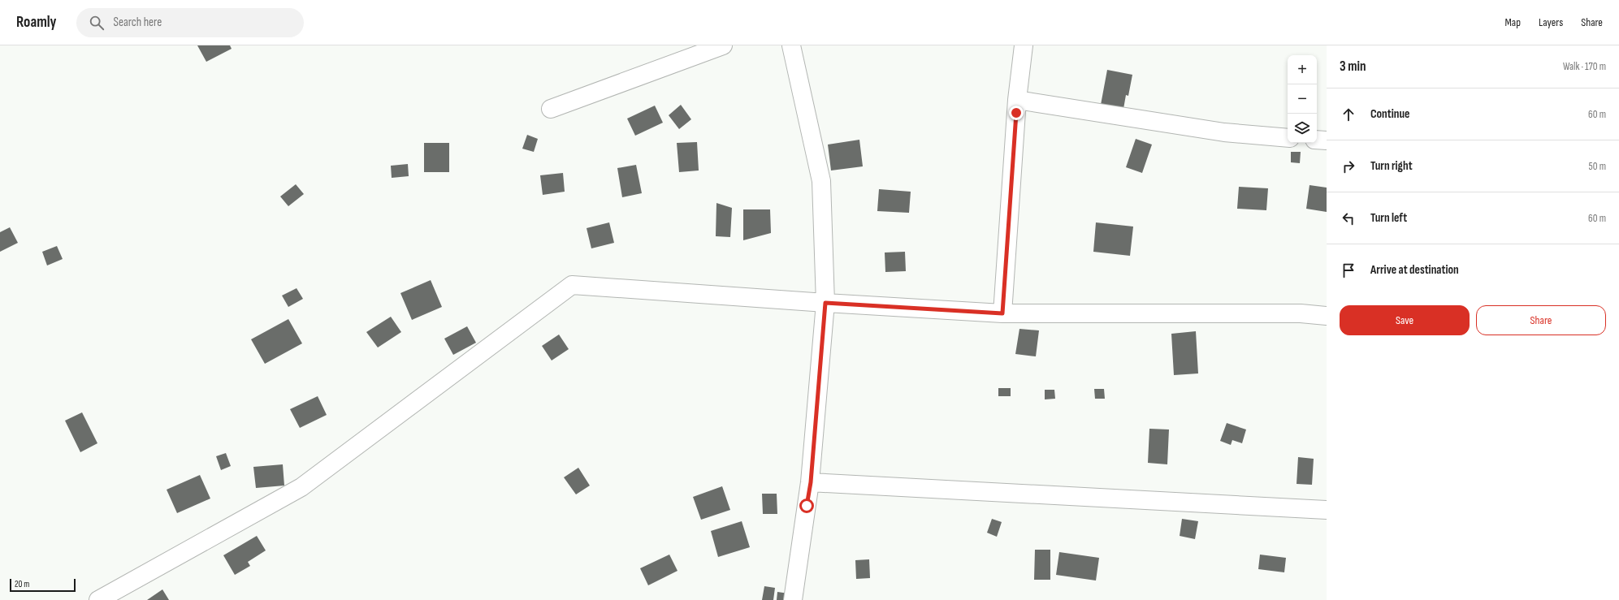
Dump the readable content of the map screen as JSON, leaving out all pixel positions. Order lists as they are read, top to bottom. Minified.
{"scale_bar":"20 m","page":{"header":"Roamly","search":"Search here","nav":["Map","Layers","Share"],"heading":["3 min","Walk · 170 m"],"map_buttons":["+","−"],"list":[["Continue","60 m"],["Turn right","50 m"],["Turn left","60 m"],"Arrive at destination"],"buttons":["Save","Share"],"scale":"20 m"}}
